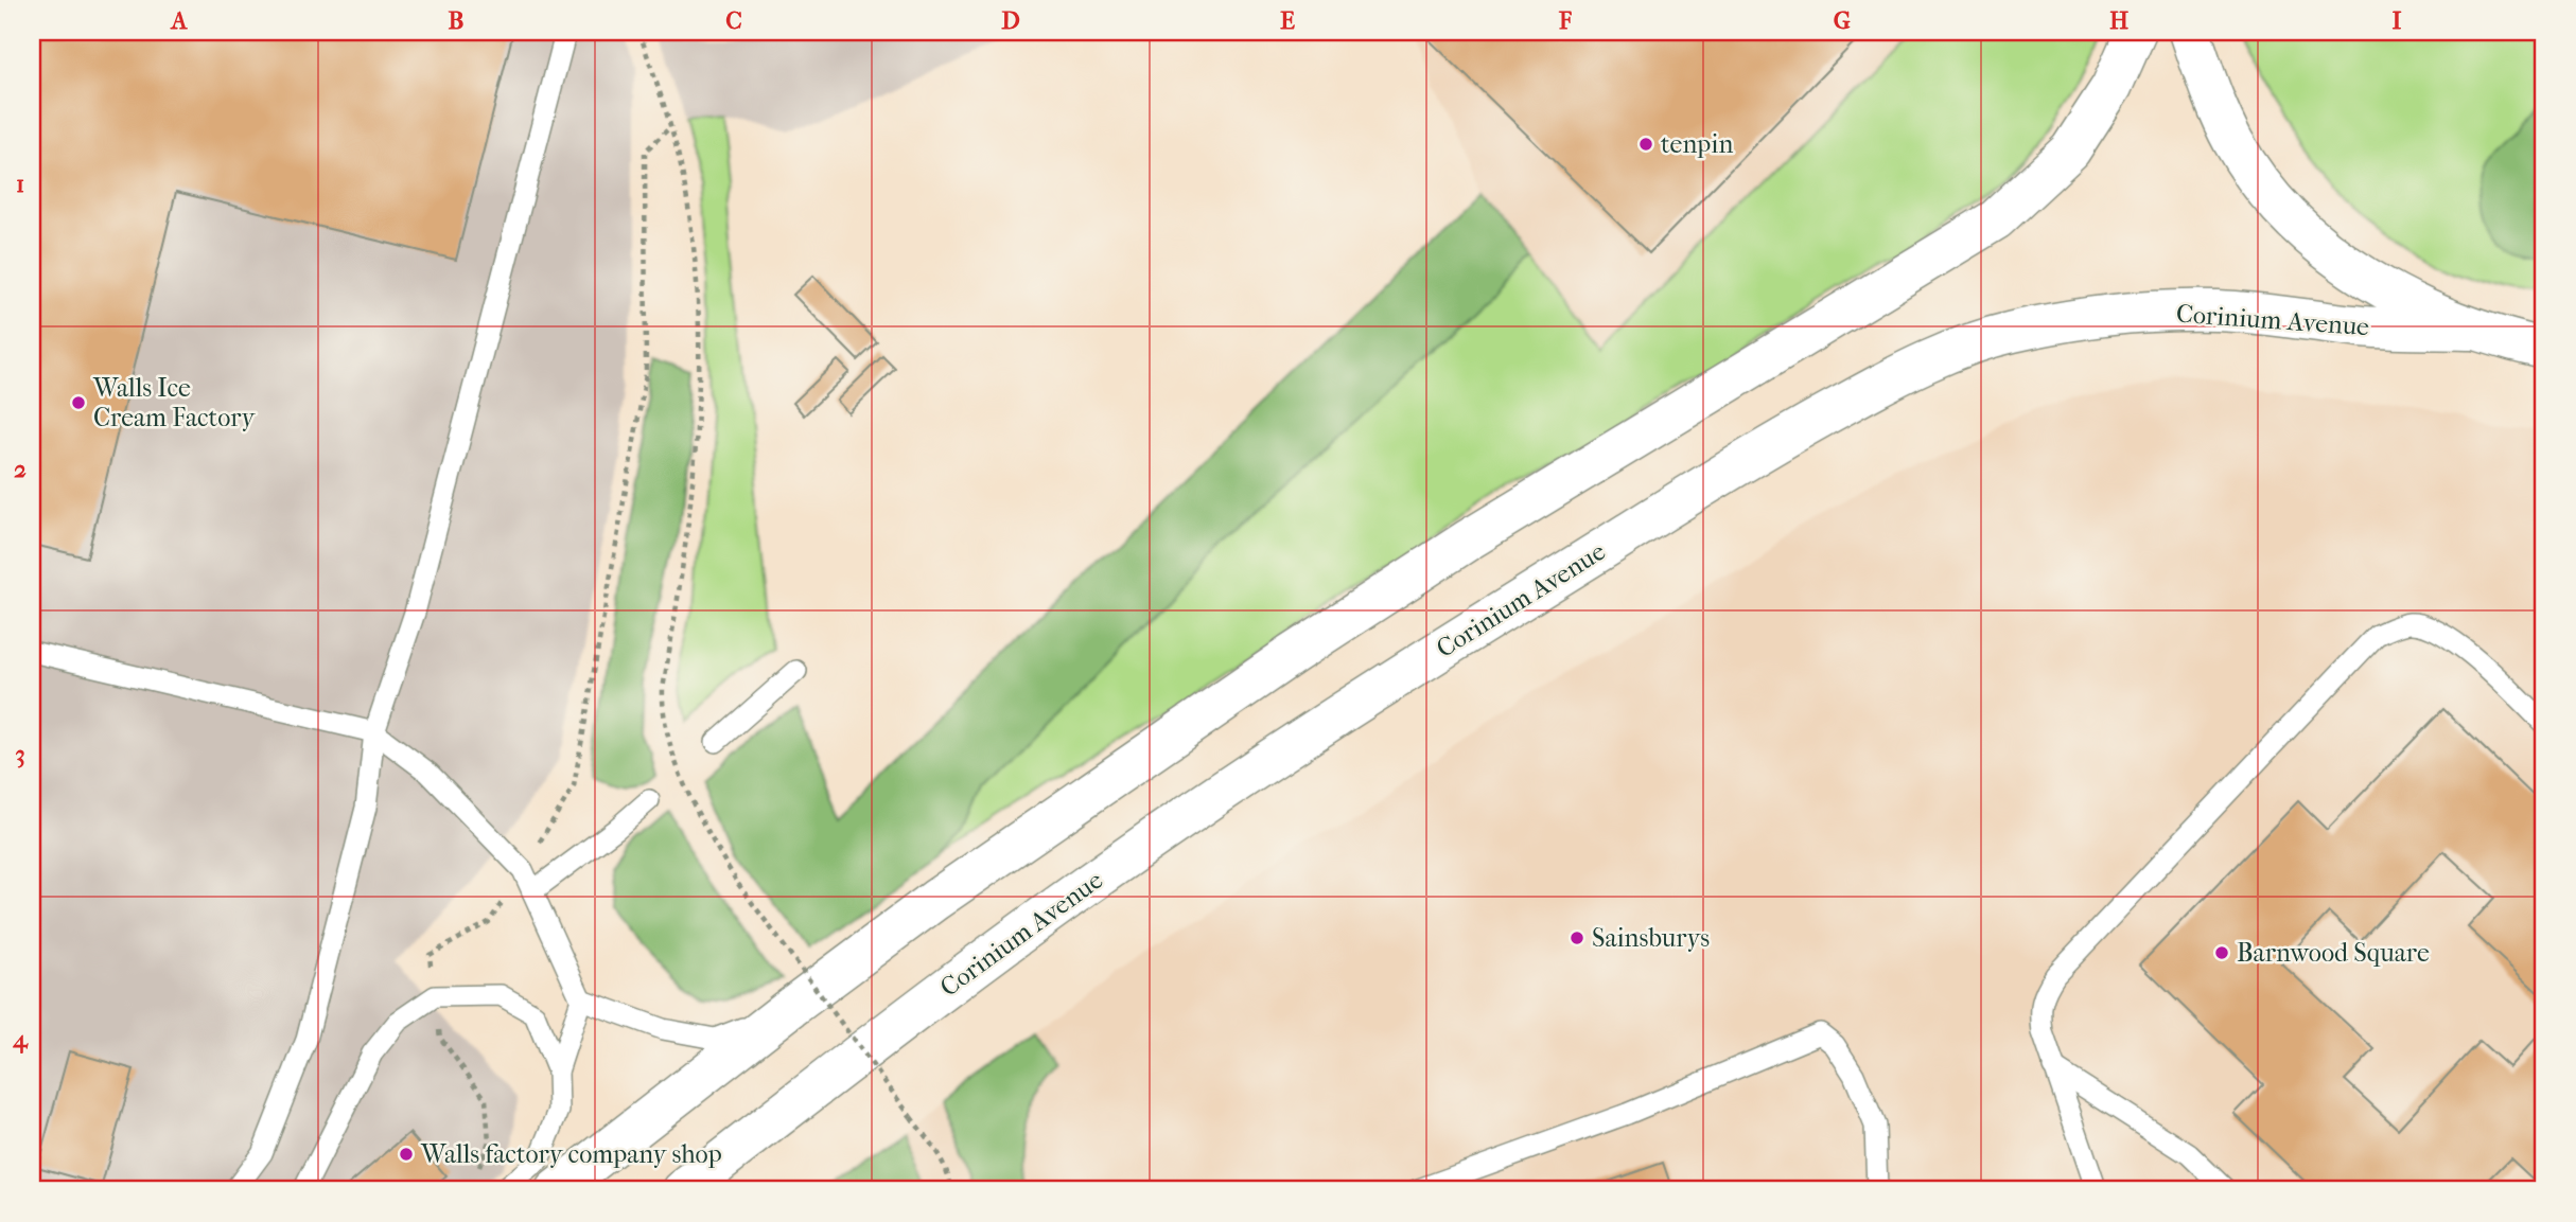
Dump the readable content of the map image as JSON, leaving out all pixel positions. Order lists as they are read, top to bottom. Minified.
{"streets":{"highway":["Corinium Avenue"]},"places":["tenpin","Walls Ice Cream Factory","Sainsburys","Barnwood Square","Walls factory company shop"],"grid":{"columns":["A","B","C","D","E","F","G","H","I"],"rows":["1","2","3","4"]}}
